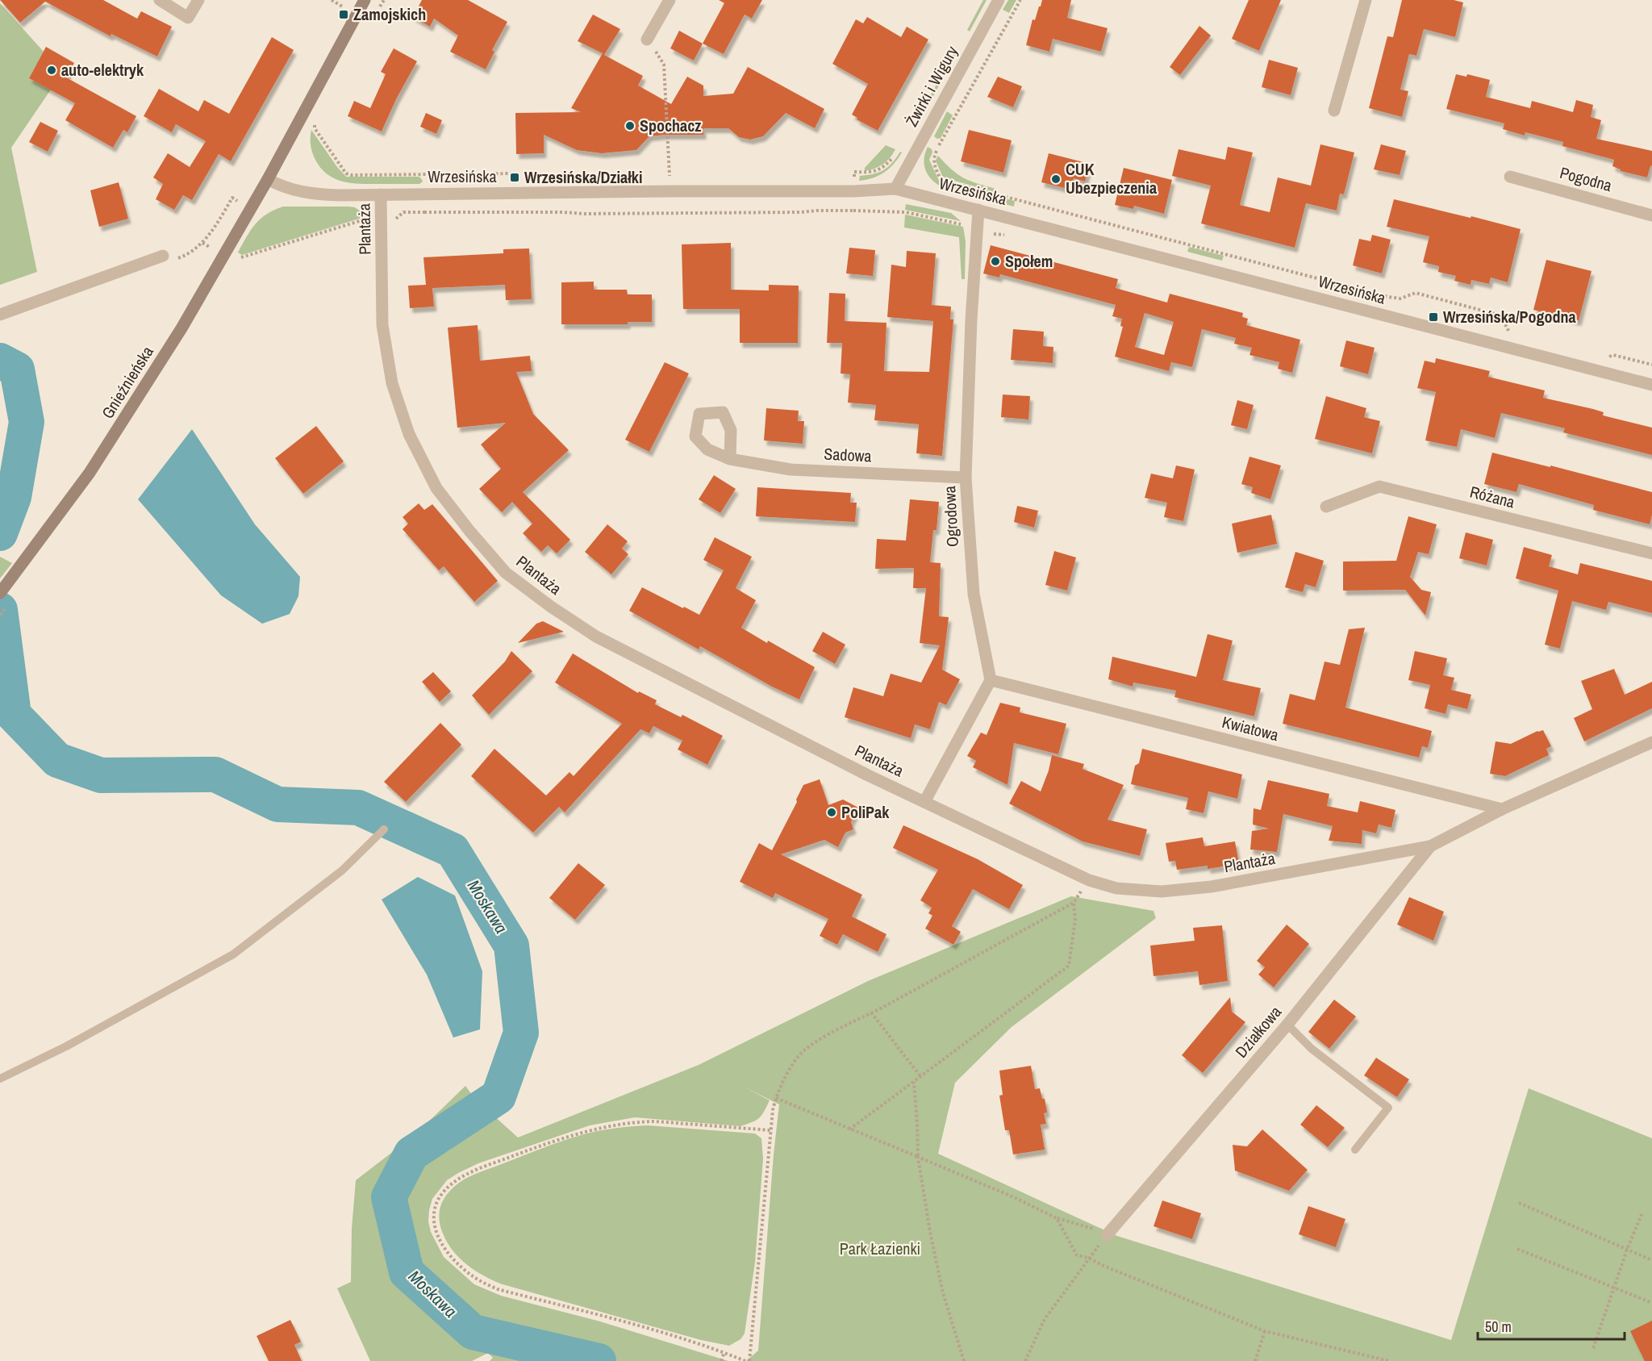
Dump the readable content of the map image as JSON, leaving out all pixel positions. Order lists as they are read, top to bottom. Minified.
{"streets":{"street":["Żwirki i Wigury","Wrzesińska","Pogodna","Plantaża","Gnieźnieńska","Sadowa","Różana","Ogrodowa","Kwiatowa","Działkowa"]},"crossings":[["Żwirki i Wigury","Wrzesińska"],["Wrzesińska","Plantaża"],["Wrzesińska","Gnieźnieńska"],["Wrzesińska","Ogrodowa"],["Plantaża","Kwiatowa"],["Plantaża","Działkowa"],["Sadowa","Ogrodowa"],["Ogrodowa","Kwiatowa"]],"water":["Moskawa"],"parks":["Park Łazienki"],"places":{"transit":["Zamojskich","Wrzesińska/Działki","Wrzesińska/Pogodna"],"other":["auto-elektryk","Spochacz","CUK Ubezpieczenia","Społem","PoliPak"]},"scale_bar":"50 m"}
